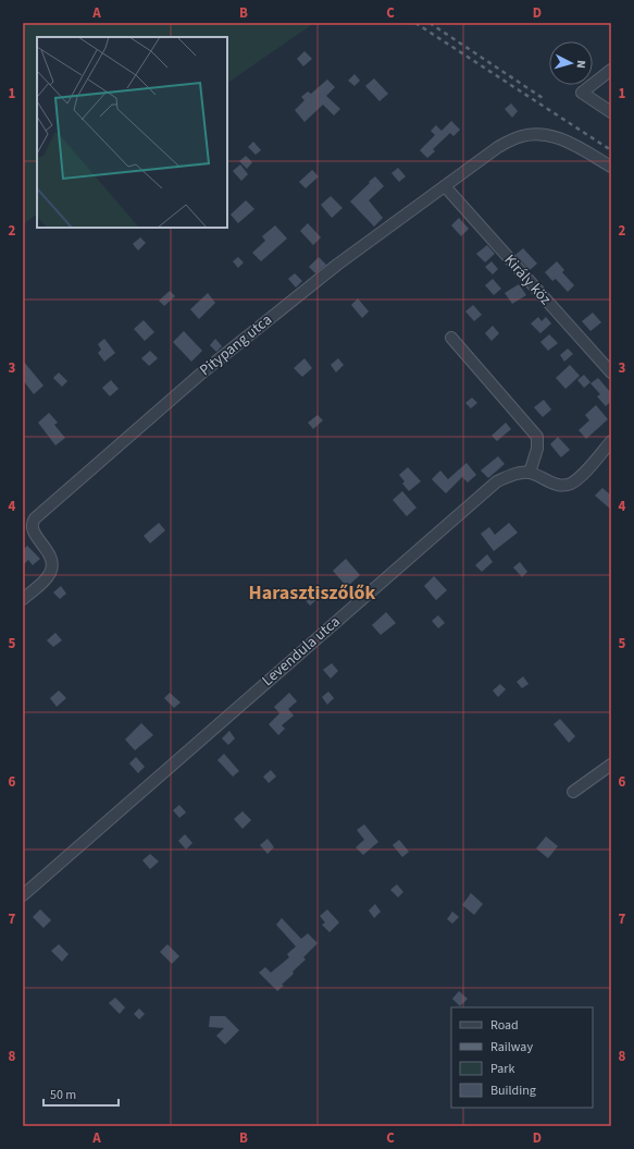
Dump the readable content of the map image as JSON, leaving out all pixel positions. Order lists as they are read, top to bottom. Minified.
{"streets":{"street":["Király köz","Pitypang utca","Levendula utca"]},"crossings":[["Király köz","Pitypang utca"]],"districts":["Harasztiszőlők"],"legend":["Road","Railway","Park","Building"],"scale_bar":"50 m","north":"right","grid":{"columns":["A","B","C","D"],"rows":["1","2","3","4","5","6","7","8"]}}
